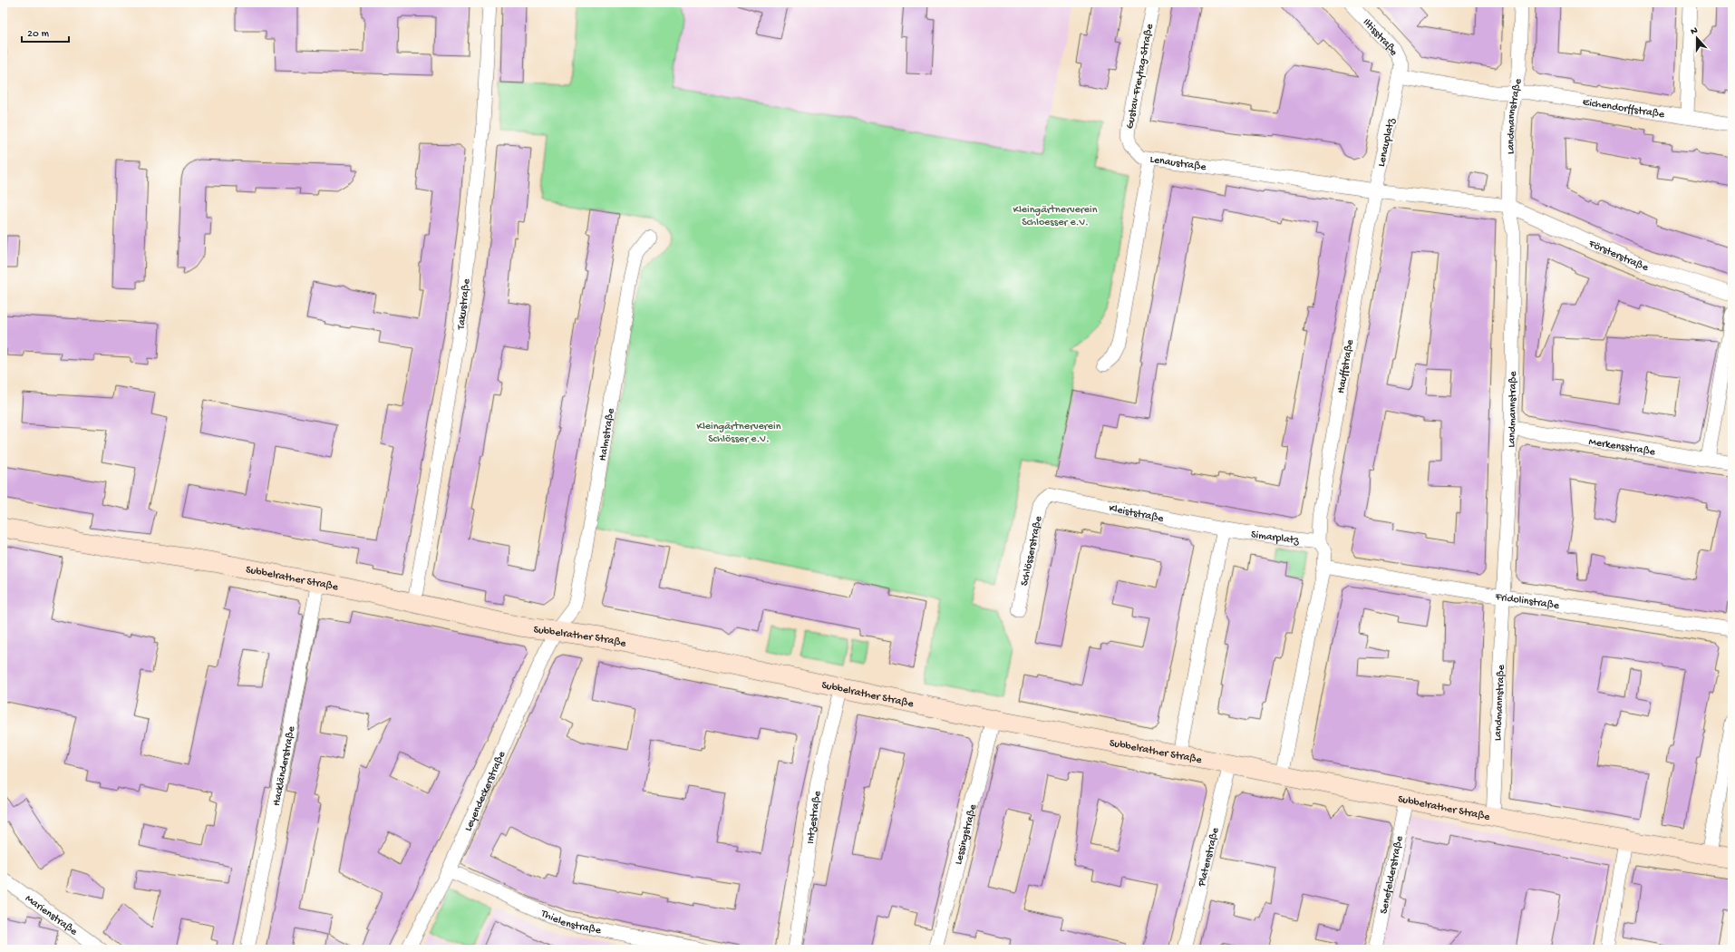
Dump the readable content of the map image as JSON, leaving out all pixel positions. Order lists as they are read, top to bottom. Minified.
{"streets":{"main road":["Subbelrather Straße"],"street":["Iltisstraße","Gustav-Freytag-Straße","Eichendorffstraße","Landmannstraße","Lenauplatz","Lenaustraße","Försterstraße","Takustraße","Hauffstraße","Halmstraße","Merkensstraße","Kleiststraße","Simarplatz","Schlösserstraße","Fridolinstraße","Hackländerstraße","Leyendeckerstraße","Intzestraße","Lessingstraße","Platenstraße","Senefelderstraße","Marienstraße","Thielenstraße"]},"crossings":[["Iltisstraße","Lenauplatz"],["Gustav-Freytag-Straße","Lenaustraße"],["Eichendorffstraße","Landmannstraße"],["Landmannstraße","Försterstraße"],["Landmannstraße","Merkensstraße"],["Landmannstraße","Subbelrather Straße"],["Landmannstraße","Fridolinstraße"],["Lenauplatz","Lenaustraße"],["Lenauplatz","Hauffstraße"],["Lenaustraße","Hauffstraße"],["Takustraße","Subbelrather Straße"],["Hauffstraße","Simarplatz"],["Halmstraße","Subbelrather Straße"],["Halmstraße","Leyendeckerstraße"],["Kleiststraße","Simarplatz"],["Kleiststraße","Schlösserstraße"],["Subbelrather Straße","Hackländerstraße"],["Subbelrather Straße","Leyendeckerstraße"],["Subbelrather Straße","Intzestraße"],["Subbelrather Straße","Lessingstraße"],["Subbelrather Straße","Platenstraße"],["Subbelrather Straße","Senefelderstraße"],["Leyendeckerstraße","Thielenstraße"]],"parks":["Kleingärtnerverein Schloesser e.V.","Kleingärtnerverein Schlösser e.V."],"scale_bar":"20 m","north":"top"}
